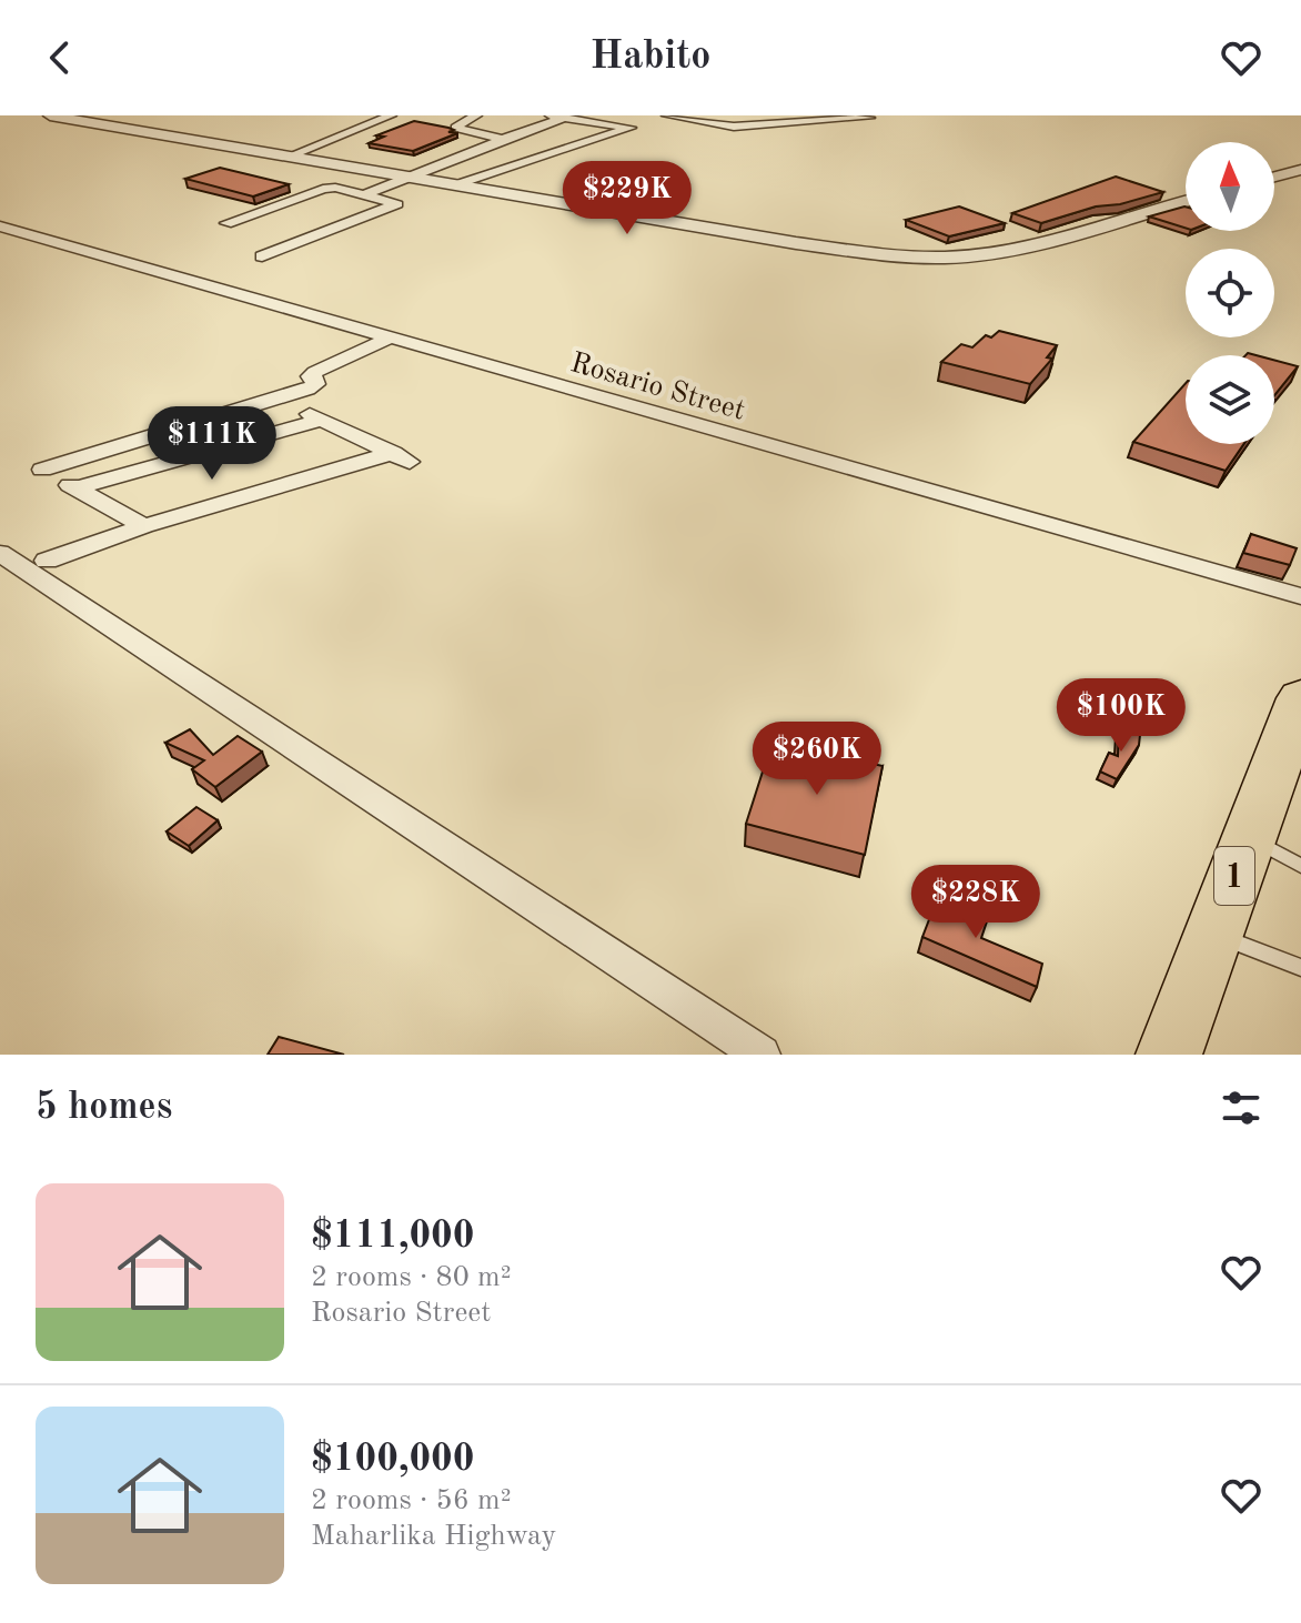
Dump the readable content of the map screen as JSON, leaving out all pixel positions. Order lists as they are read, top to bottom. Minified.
{"streets":{"highway":["1"],"street":["Rosario Street"]},"north":"top","page":{"header":"Habito","price":["$229K","$111K","$100K","$260K","$228K"],"heading":"5 homes","list":[{"name":"$111,000","note":"2 rooms · 80 m² · Rosario Street"},{"name":"$100,000","note":"2 rooms · 56 m² · Maharlika Highway"}]}}
